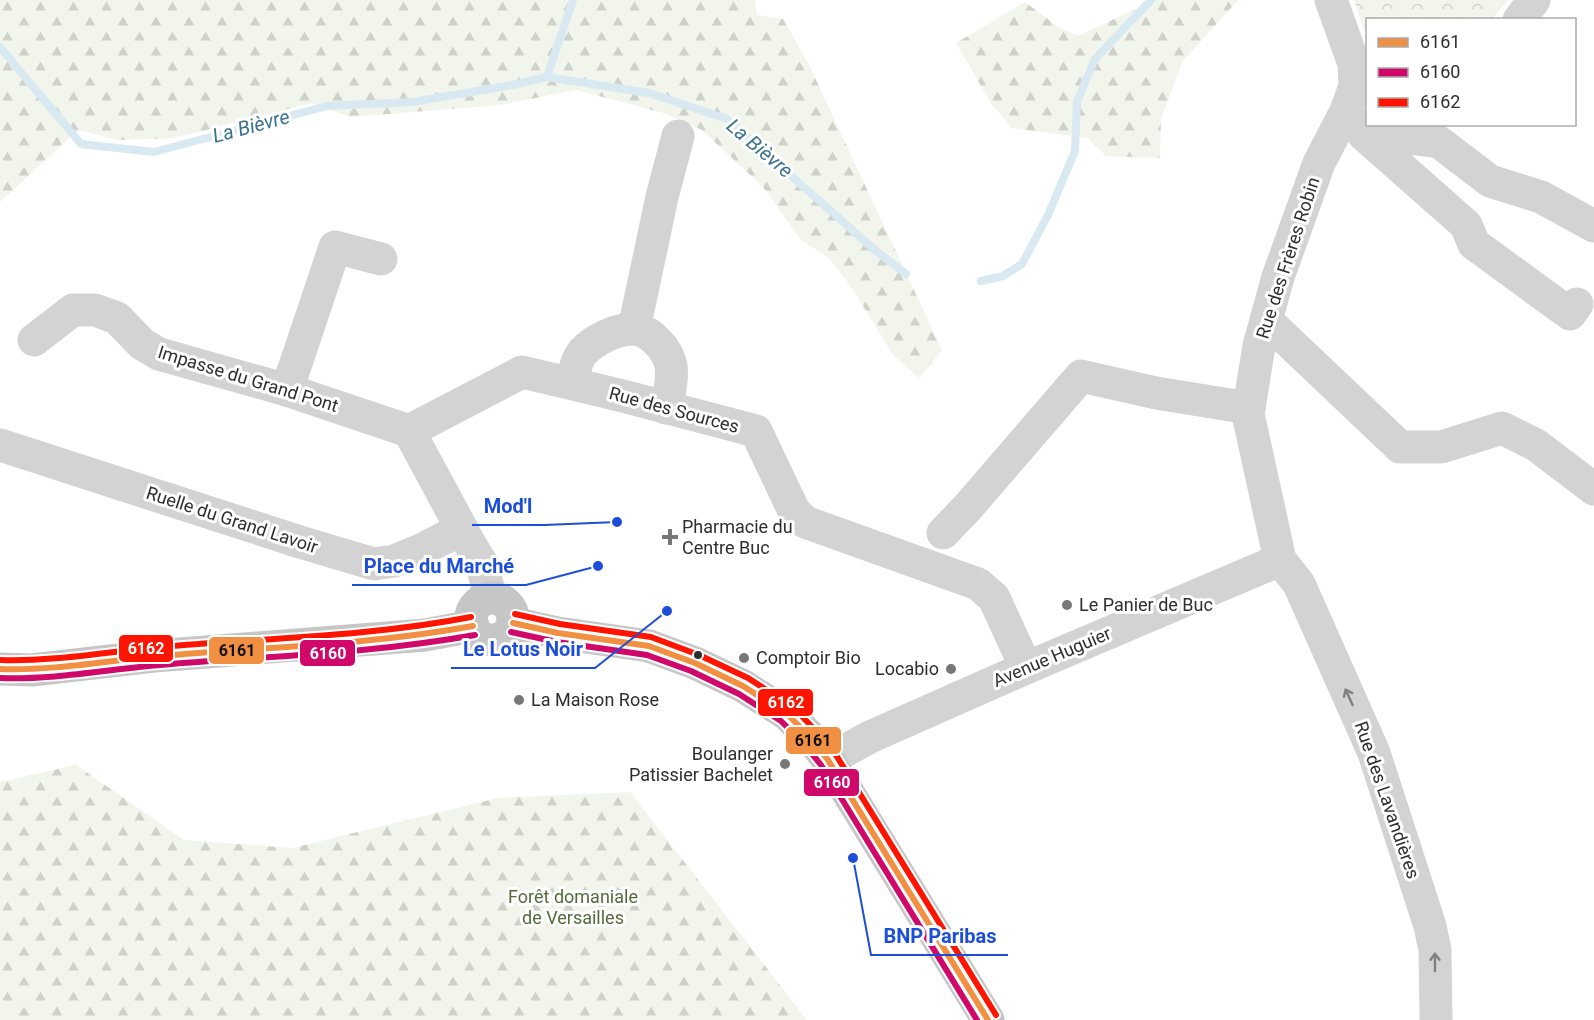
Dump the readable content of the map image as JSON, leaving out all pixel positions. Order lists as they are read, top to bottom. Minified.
{"streets":{"street":["Rue des Frères Robin","Impasse du Grand Pont","Rue des Sources","Ruelle du Grand Lavoir","Avenue Huguier","Rue des Lavandières"]},"crossings":[["Rue des Frères Robin","Avenue Huguier"],["Rue des Frères Robin","Rue des Lavandières"],["Impasse du Grand Pont","Rue des Sources"],["Rue des Sources","Avenue Huguier"],["Avenue Huguier","Rue des Lavandières"]],"one_way":["Rue des Lavandières"],"water":["La Bièvre"],"parks":["Forêt domaniale de Versailles"],"places":{"other":["Mod'l","Place du Marché","Le Panier de Buc","Le Lotus Noir","Comptoir Bio","Locabio","La Maison Rose","Boulanger Patissier Bachelet","BNP Paribas"],"health":["Pharmacie du Centre Buc"]},"lines":["transit line 6162","transit line 6161","transit line 6160"],"legend":["6161","6160","6162"]}
